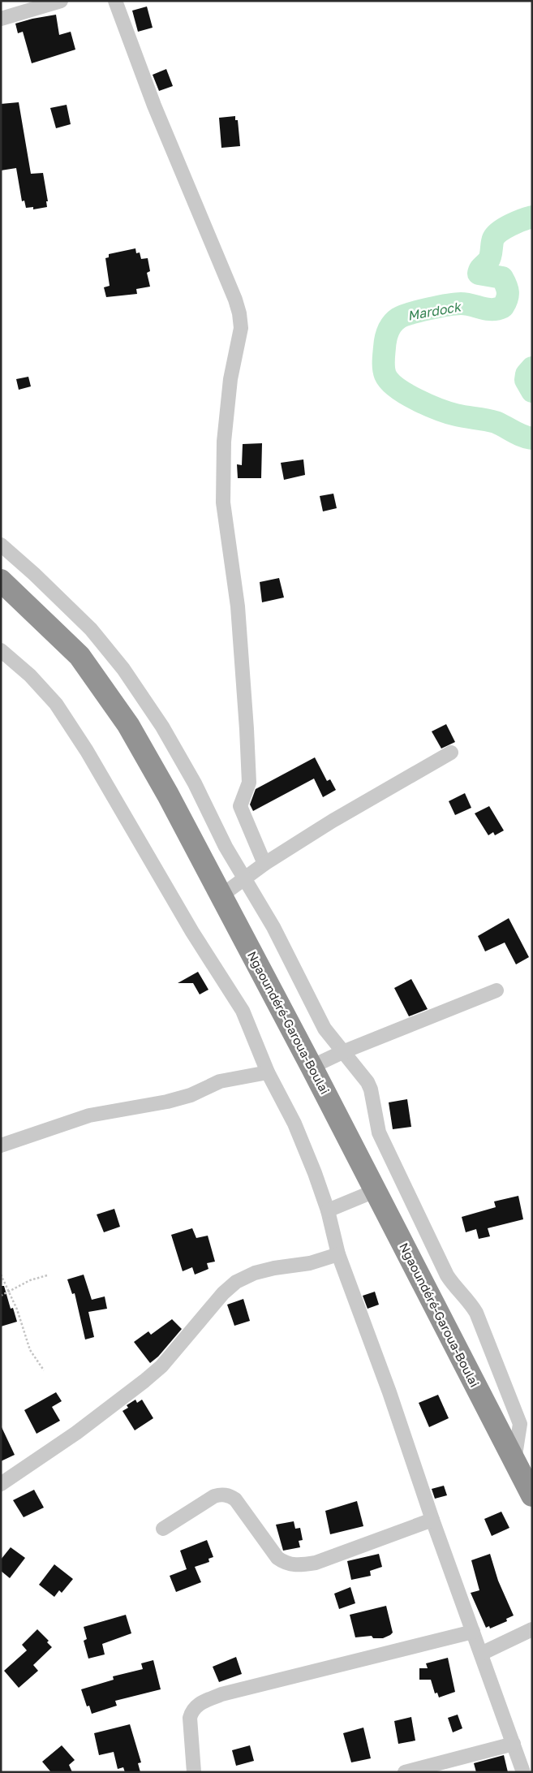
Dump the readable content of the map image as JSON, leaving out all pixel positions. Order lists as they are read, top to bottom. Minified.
{"streets":{"highway":["Ngaoundéré-Garoua-Boulai"]},"water":["Mardock"]}
